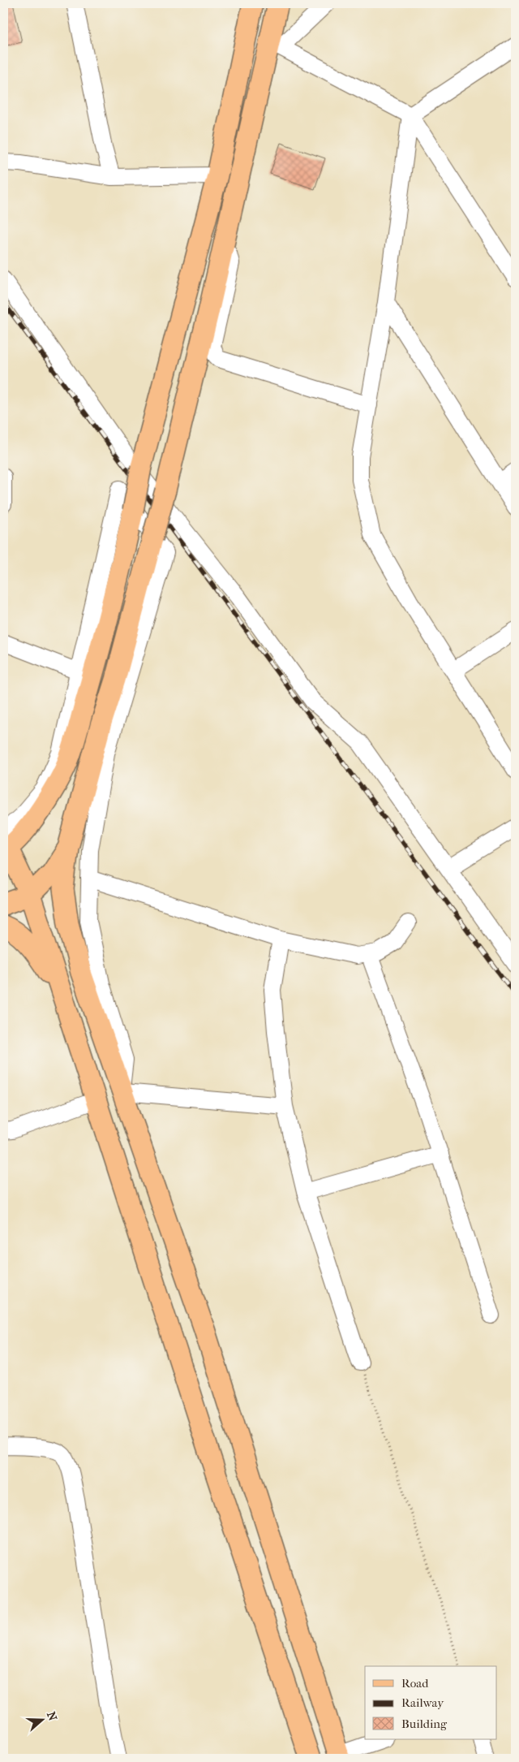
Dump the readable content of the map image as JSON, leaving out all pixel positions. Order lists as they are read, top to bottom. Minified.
{"legend":["Road","Railway","Building"],"north":"right"}
